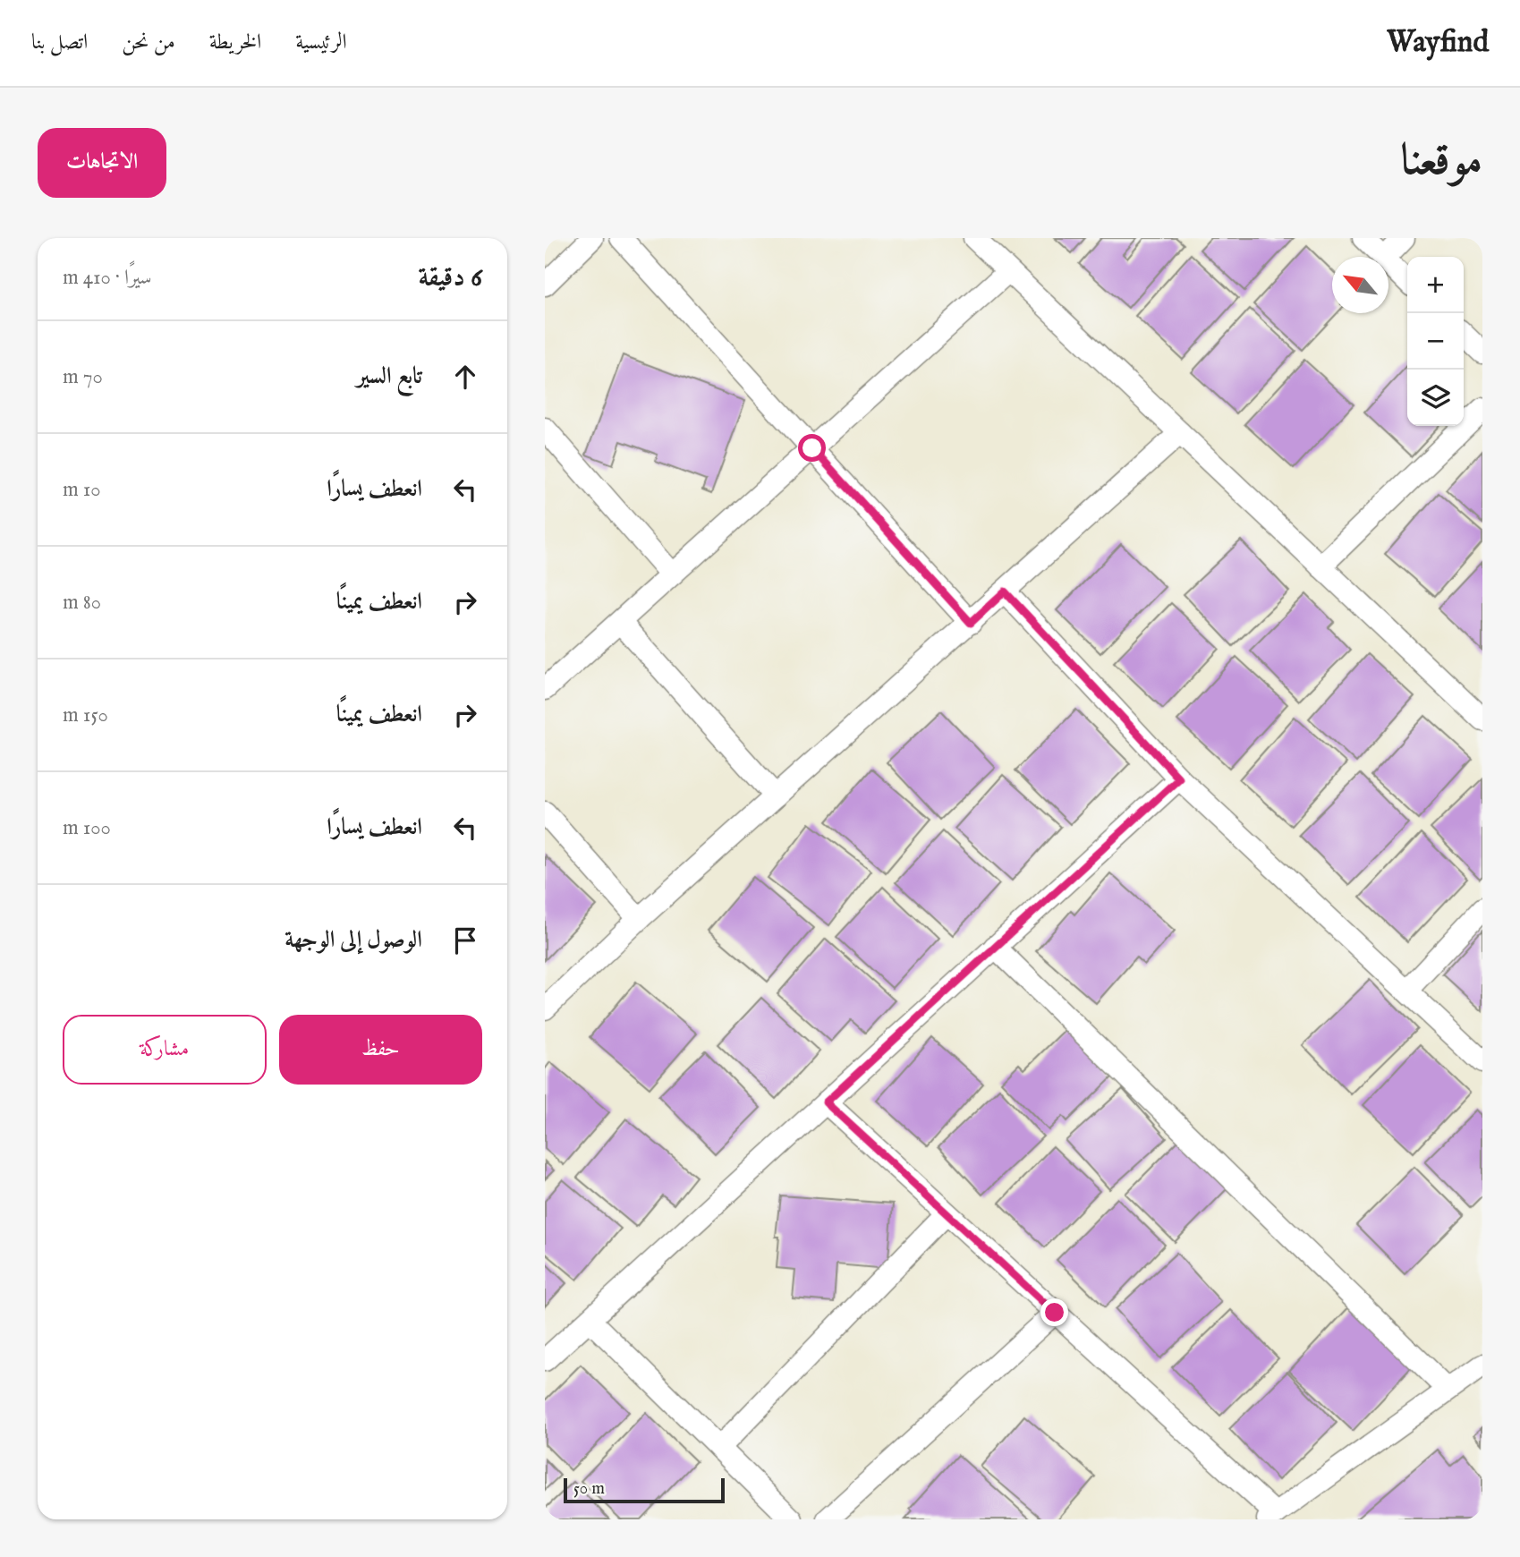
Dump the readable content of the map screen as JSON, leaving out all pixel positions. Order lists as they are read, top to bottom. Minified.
{"scale_bar":"50 m","north":"top left","page":{"header":"Wayfind","nav":["الرئيسية","الخريطة","من نحن","اتصل بنا"],"title":"موقعنا","buttons":["الاتجاهات",["حفظ","مشاركة"]],"heading":["6 دقيقة","سيرًا · 410 m"],"map_buttons":["+","−"],"list":[["تابع السير","70 m"],["انعطف يسارًا","10 m"],["انعطف يمينًا","80 m"],["انعطف يمينًا","150 m"],["انعطف يسارًا","100 m"],"الوصول إلى الوجهة"],"scale":"50 m"}}
